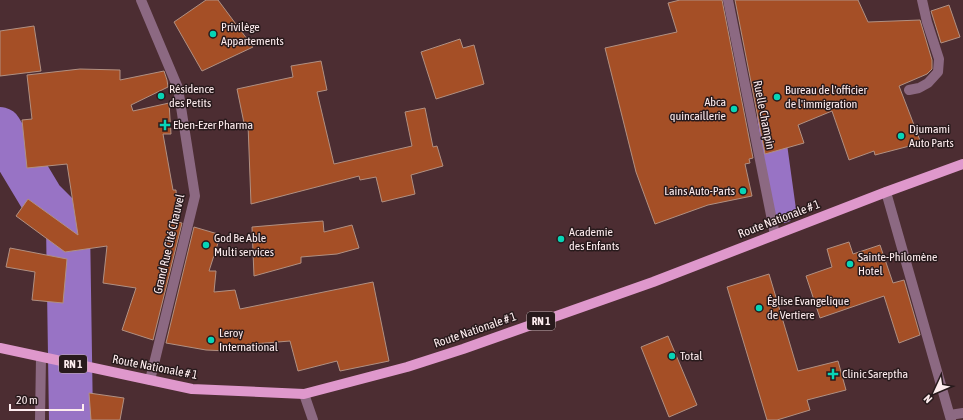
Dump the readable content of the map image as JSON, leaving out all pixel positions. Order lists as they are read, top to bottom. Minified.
{"streets":{"main road":["Route Nationale # 1","RN 1"],"street":["Ruelle Champin","Grand Rue Cité Chauvel"]},"crossings":[["Ruelle Champin","Route Nationale # 1"],["Route Nationale # 1","Grand Rue Cité Chauvel"]],"places":{"other":["Privilège Appartements","Résidence des Petits","Bureau de l'officier de l'immigration","Abca quincaillerie","Djumami Auto Parts","Lains Auto-Parts","Academie des Enfants","God Be Able Multi services","Sainte-Philomène Hotel","Église Evangelique de Vertiere","Leroy International","Total"],"health":["Eben-Ezer Pharma","Clinic Sareptha"]},"scale_bar":"20 m","north":"bottom left"}
